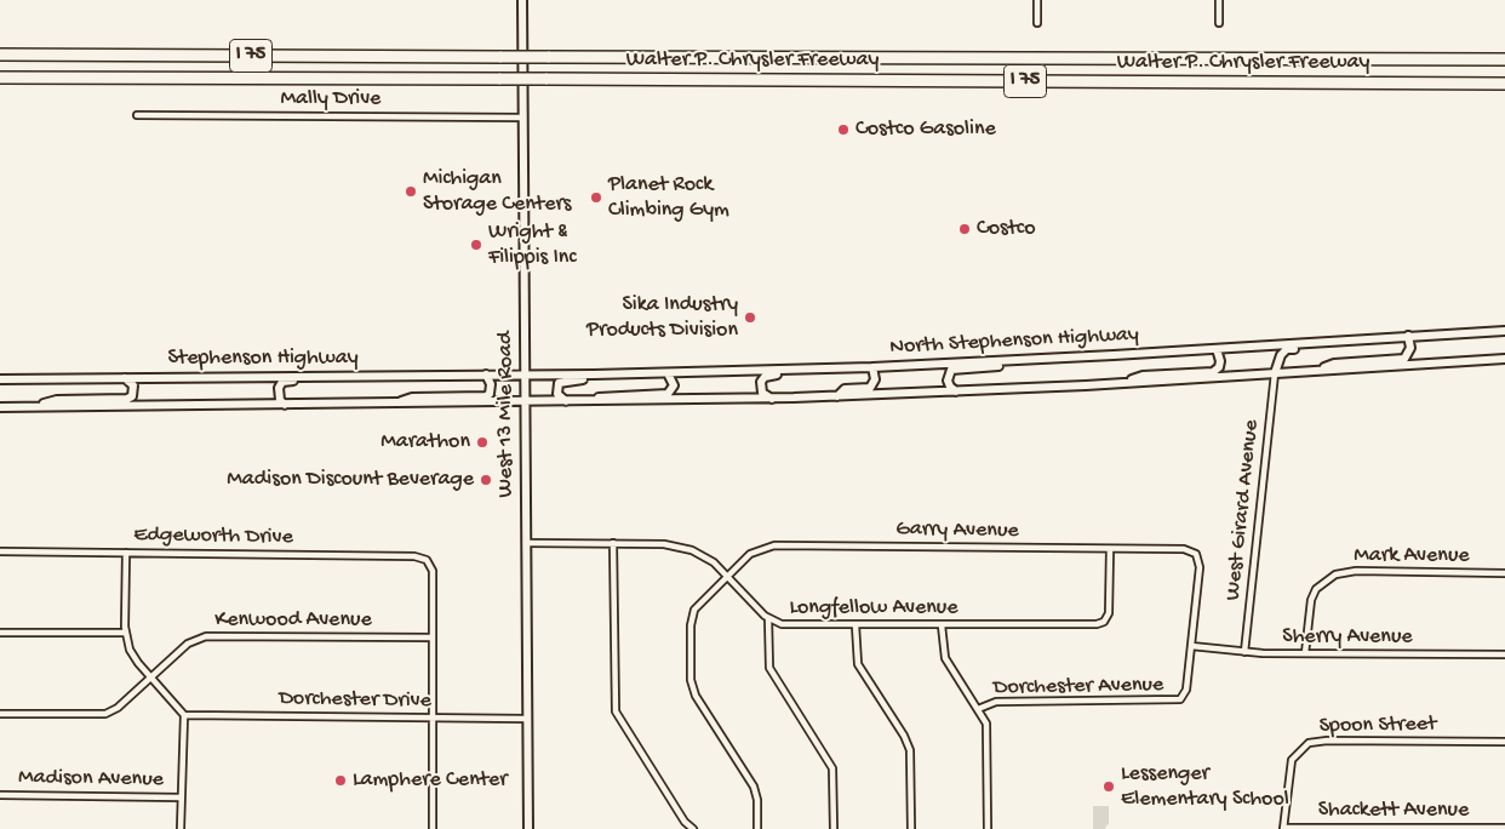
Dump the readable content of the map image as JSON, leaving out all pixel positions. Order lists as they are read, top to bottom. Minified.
{"streets":{"highway":["I 75","Walter P. Chrysler Freeway"],"main road":["North Stephenson Highway","Stephenson Highway","West 13 Mile Road"],"street":["Mally Drive","West Girard Avenue","Garry Avenue","Edgeworth Drive","Mark Avenue","Longfellow Avenue","Kenwood Avenue","Sherry Avenue","Dorchester Avenue","Dorchester Drive","Spoon Street","Madison Avenue","Shackett Avenue"]},"crossings":[["Mally Drive","West 13 Mile Road"],["North Stephenson Highway","Stephenson Highway"],["North Stephenson Highway","West 13 Mile Road"],["Stephenson Highway","West 13 Mile Road"],["West 13 Mile Road","Longfellow Avenue"],["West 13 Mile Road","Dorchester Drive"],["West Girard Avenue","Sherry Avenue"],["Garry Avenue","Longfellow Avenue"],["Garry Avenue","Sherry Avenue"],["Garry Avenue","Dorchester Avenue"],["Edgeworth Drive","Kenwood Avenue"],["Mark Avenue","Sherry Avenue"],["Sherry Avenue","Dorchester Avenue"],["Spoon Street","Shackett Avenue"]],"places":["Costco Gasoline","Michigan Storage Centers","Planet Rock Climbing Gym","Costco","Wright & Filippis Inc","Sika Industry Products Division","Marathon","Madison Discount Beverage","Lamphere Center","Lessenger Elementary School"]}
